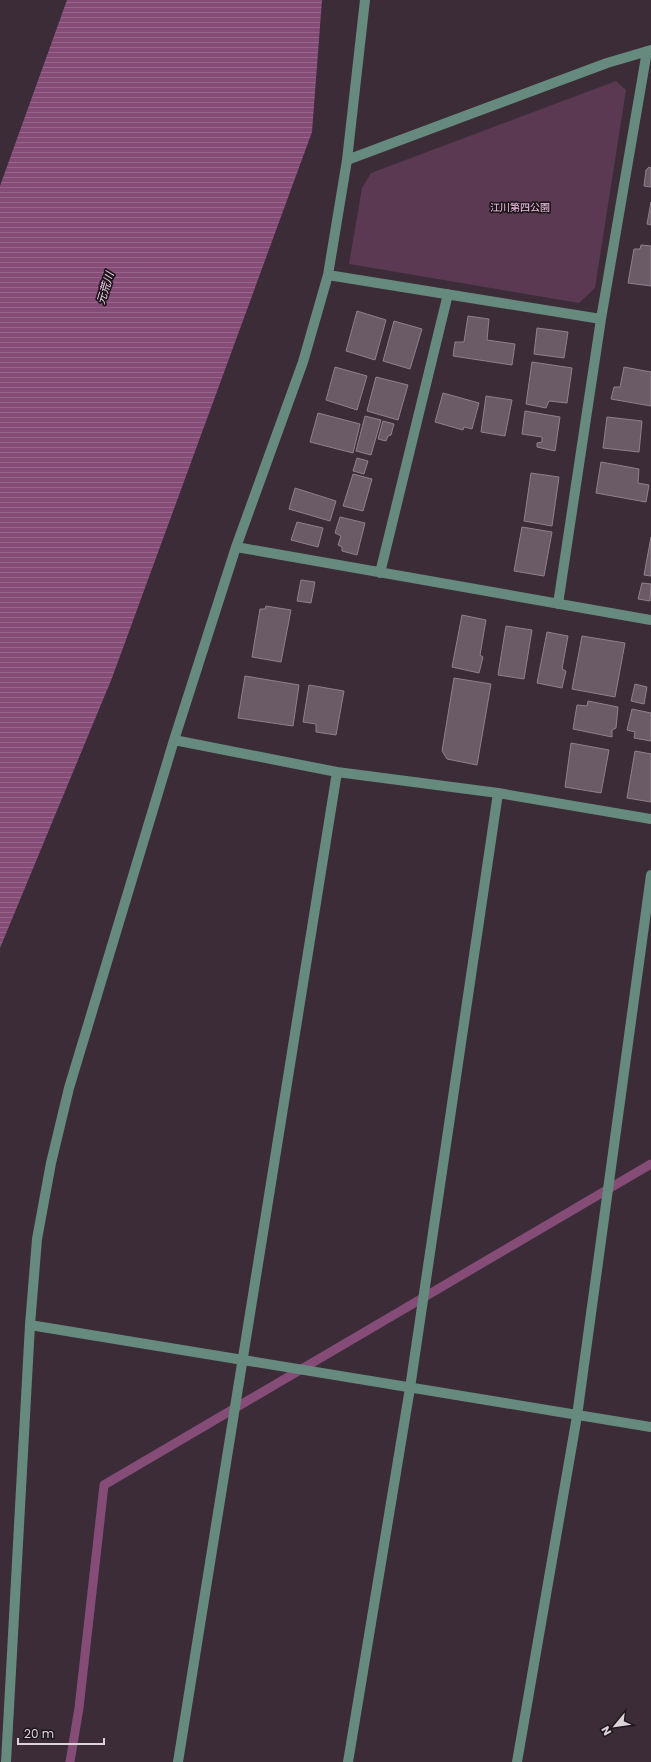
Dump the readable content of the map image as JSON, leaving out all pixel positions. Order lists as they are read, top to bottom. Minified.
{"water":["元荒川"],"parks":["江川第四公園"],"scale_bar":"20 m","north":"bottom left"}
